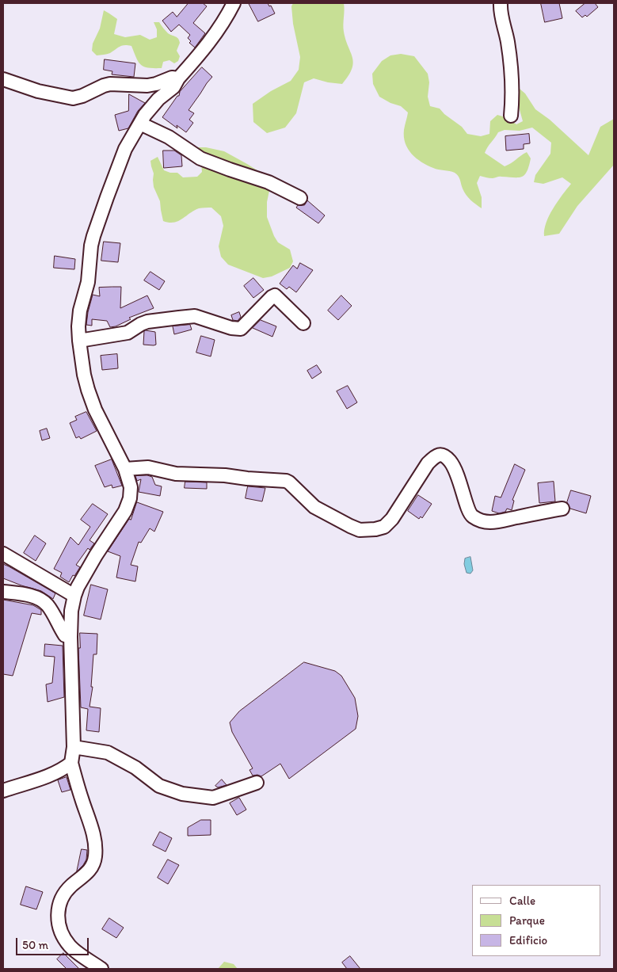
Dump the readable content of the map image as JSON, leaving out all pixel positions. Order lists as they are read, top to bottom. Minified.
{"legend":["Calle","Parque","Edificio"],"scale_bar":"50 m"}
